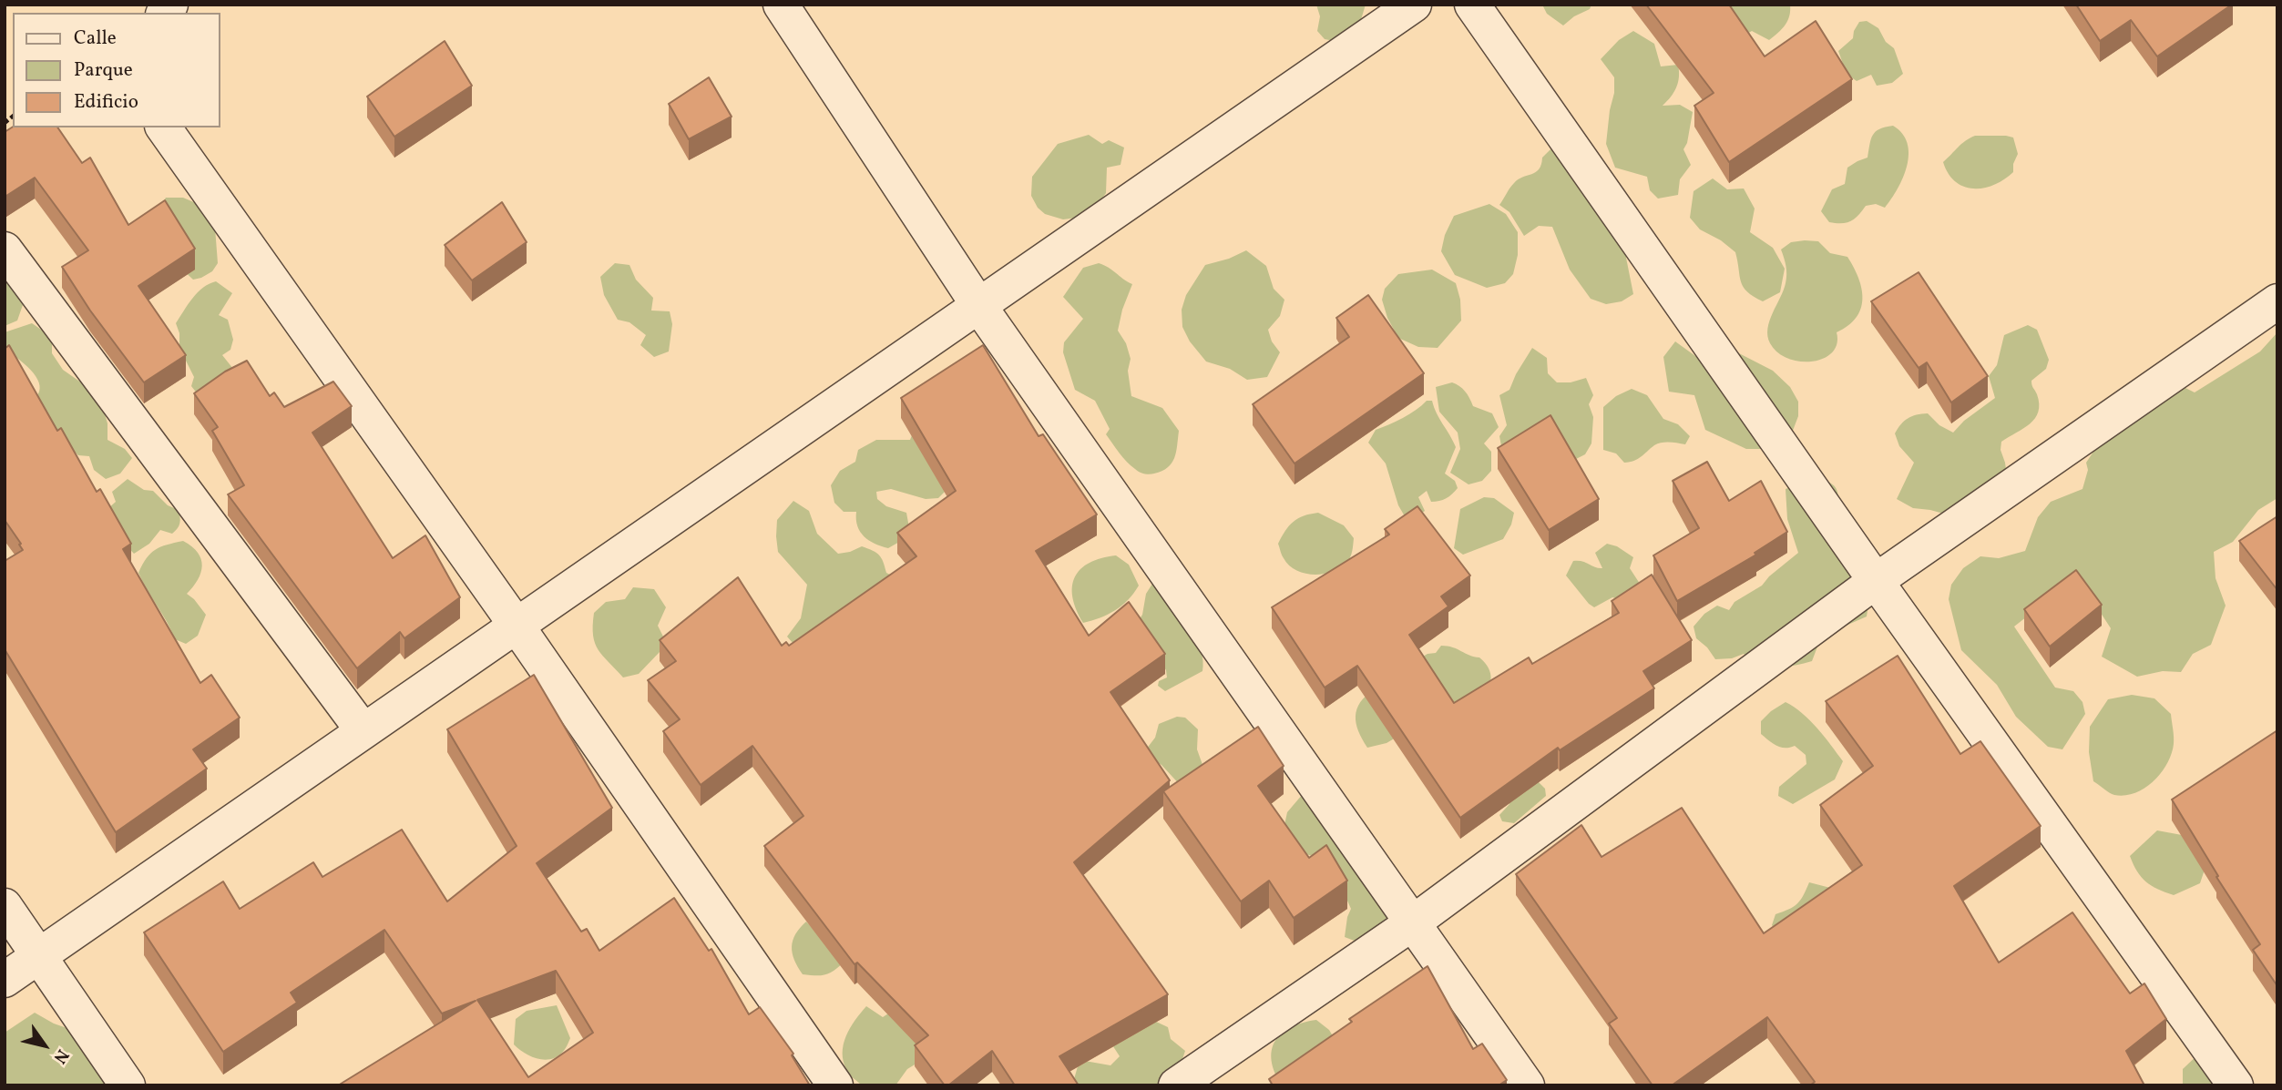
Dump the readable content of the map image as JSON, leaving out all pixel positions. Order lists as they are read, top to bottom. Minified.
{"legend":["Calle","Parque","Edificio"],"north":"bottom right"}
